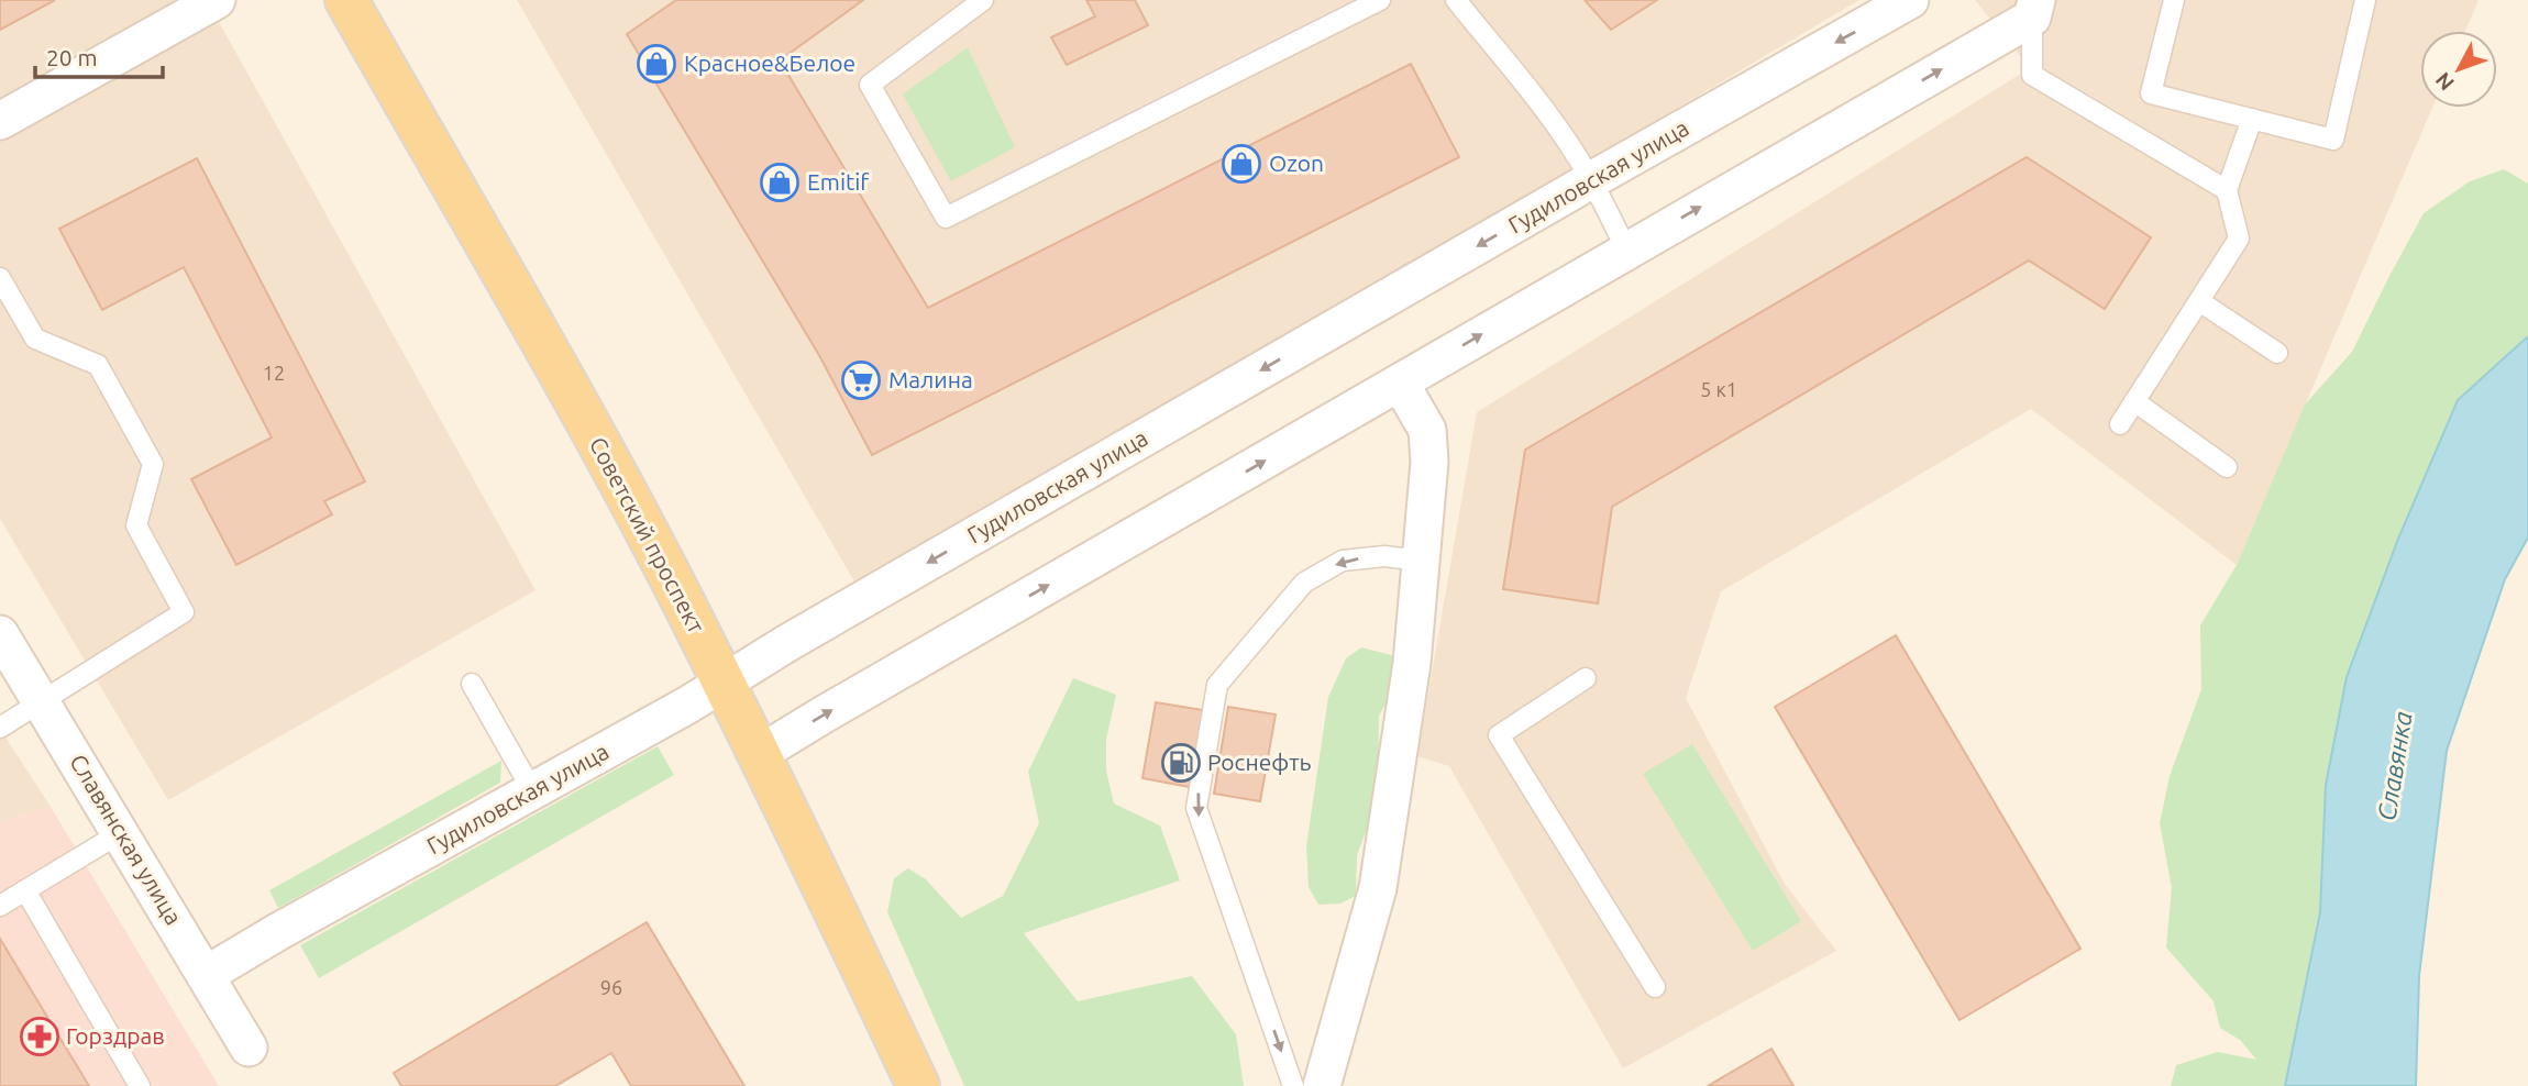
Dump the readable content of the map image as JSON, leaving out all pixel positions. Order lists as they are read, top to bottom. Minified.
{"streets":{"main road":["Советский проспект"],"street":["Гудиловская улица","Славянская улица"]},"crossings":[["Гудиловская улица","Советский проспект"],["Гудиловская улица","Славянская улица"]],"water":["Славянка"],"places":{"shop":["Красное&Белое","Ozon","Emitif"],"supermarket":["Малина"],"fuel station":["Роснефть"],"pharmacy":["Горздрав"]},"house_numbers":["12","5 к1","96"],"scale_bar":"20 m","north":"bottom left"}
